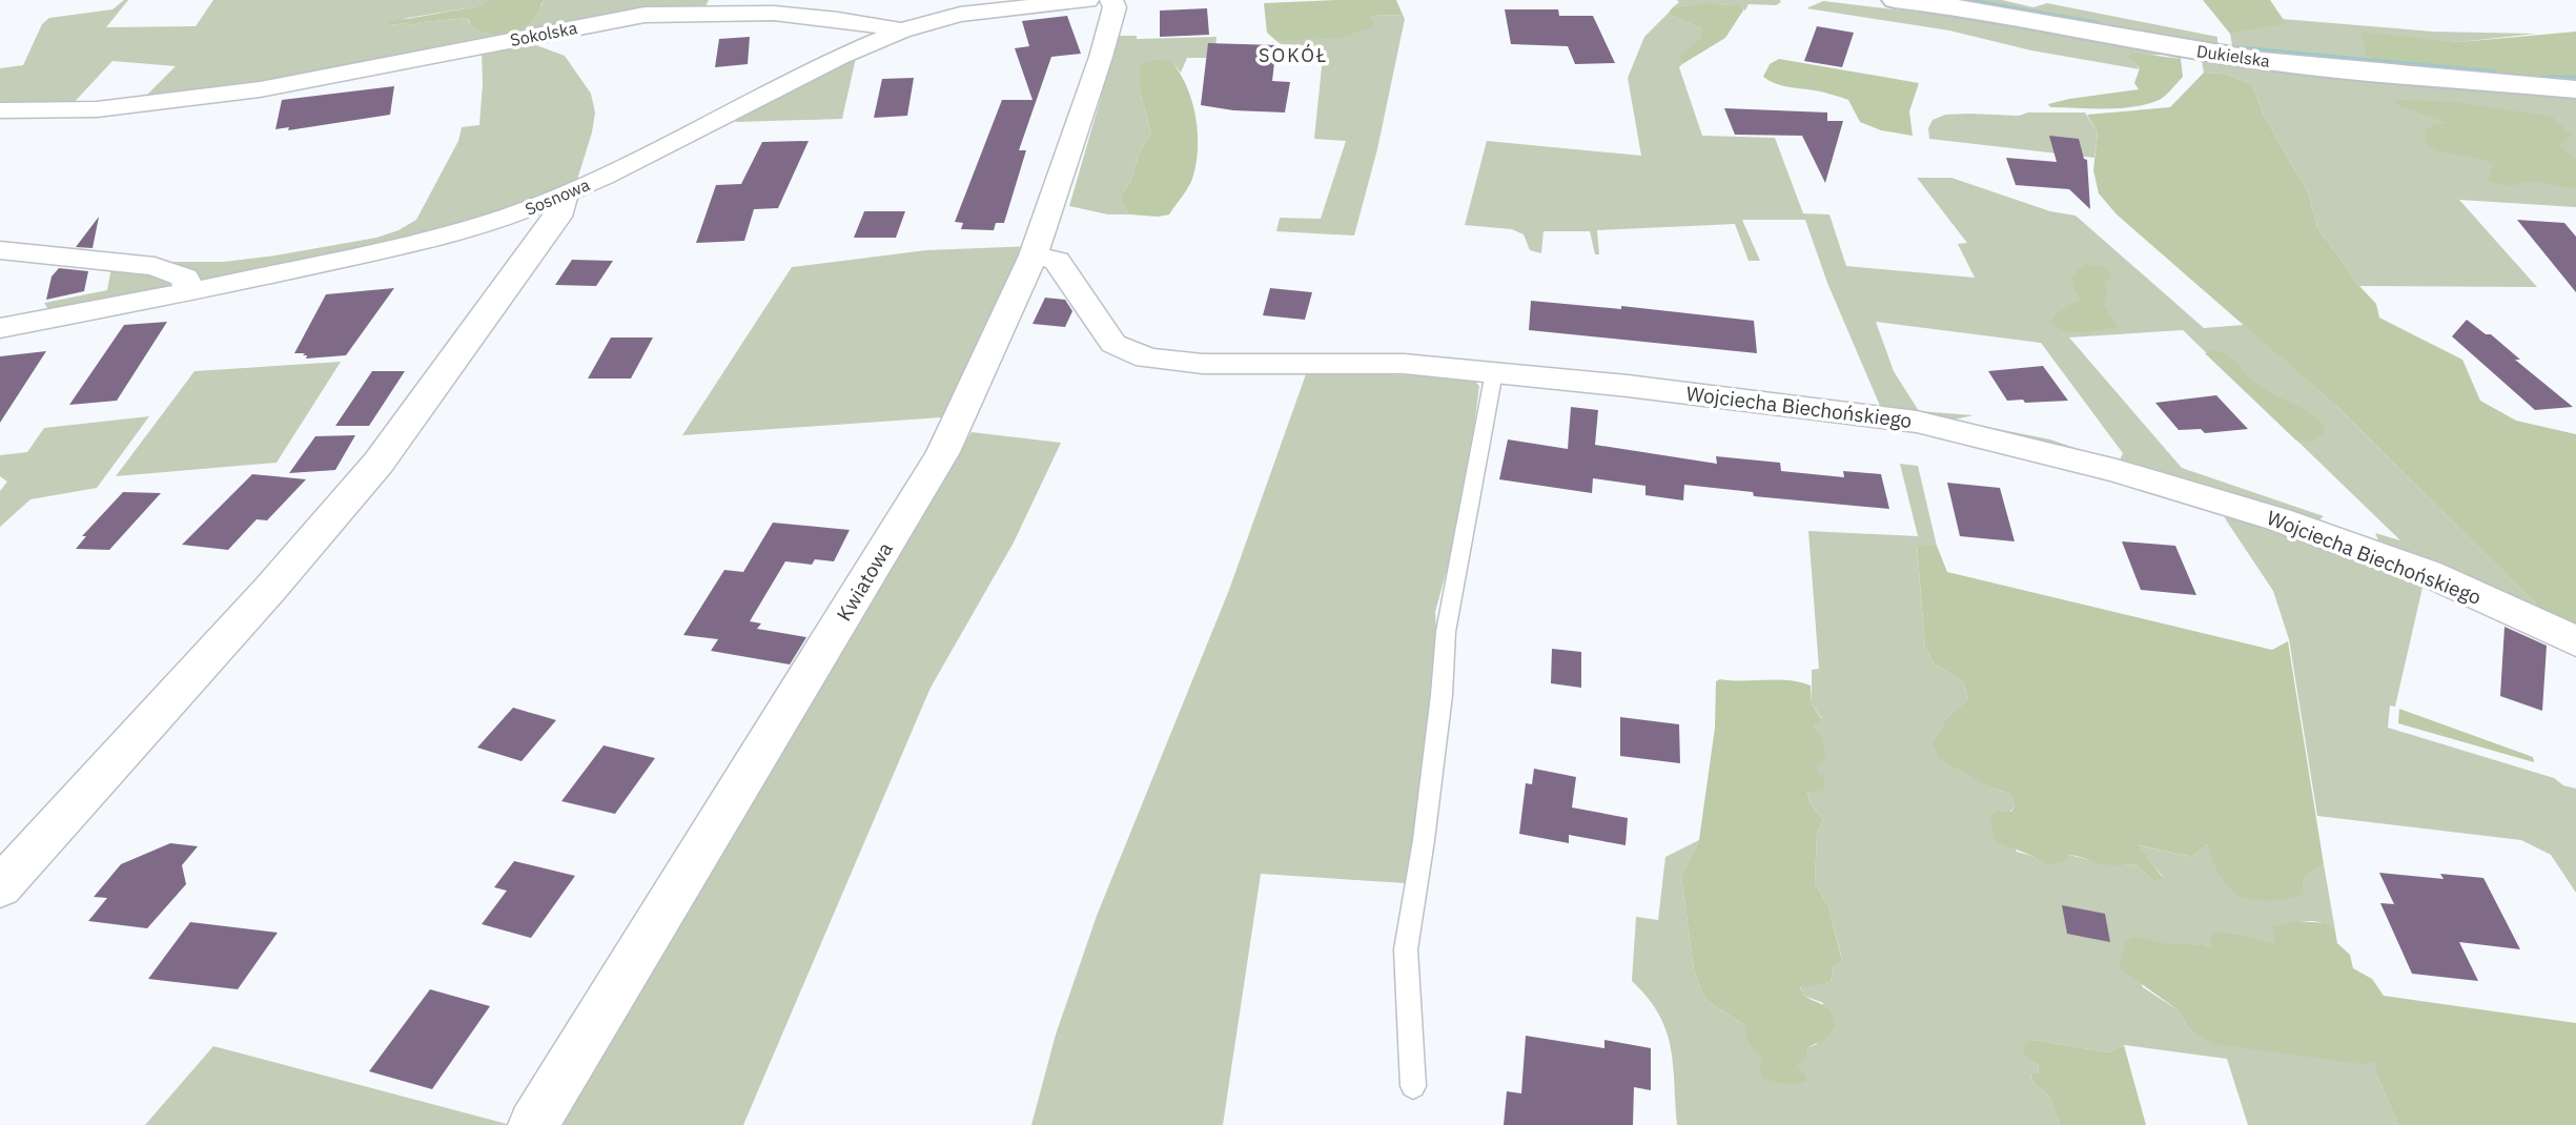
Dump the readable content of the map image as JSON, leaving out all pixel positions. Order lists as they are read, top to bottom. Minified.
{"streets":{"main road":["Dukielska"],"street":["Sokolska","Sosnowa","Wojciecha Biechońskiego","Kwiatowa"]},"crossings":[["Sokolska","Sosnowa"],["Wojciecha Biechońskiego","Kwiatowa"]],"districts":["SOKÓŁ"]}
